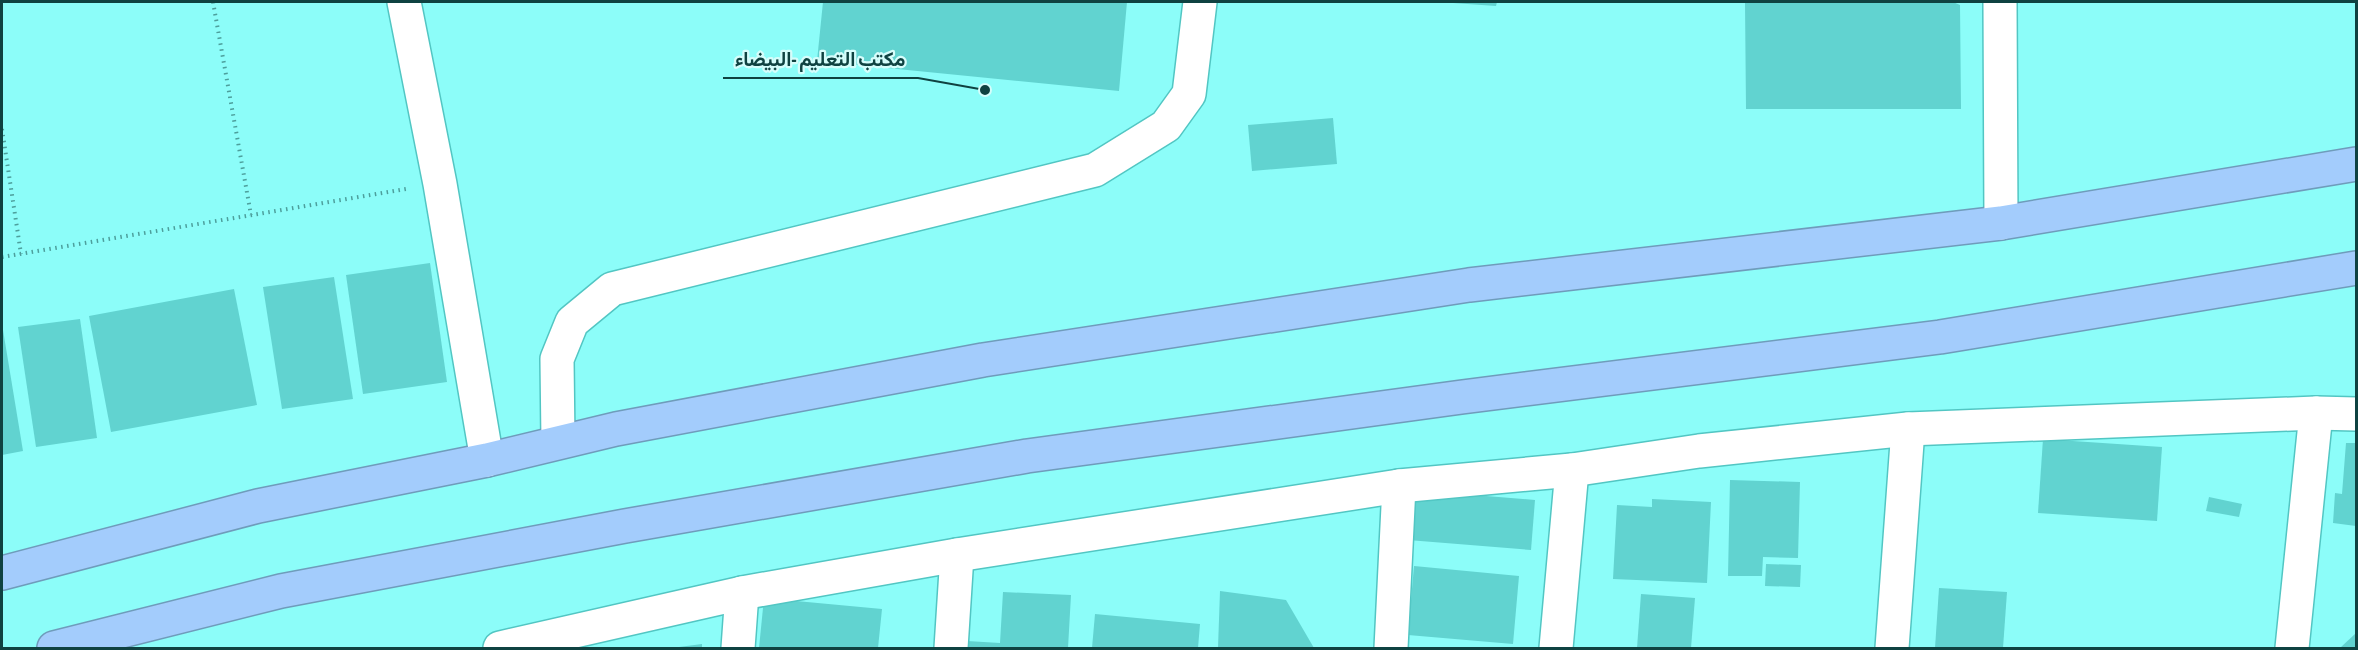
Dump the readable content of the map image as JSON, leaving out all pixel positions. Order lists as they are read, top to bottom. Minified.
{"places":["مكتب التعليم -البيضاء"]}
